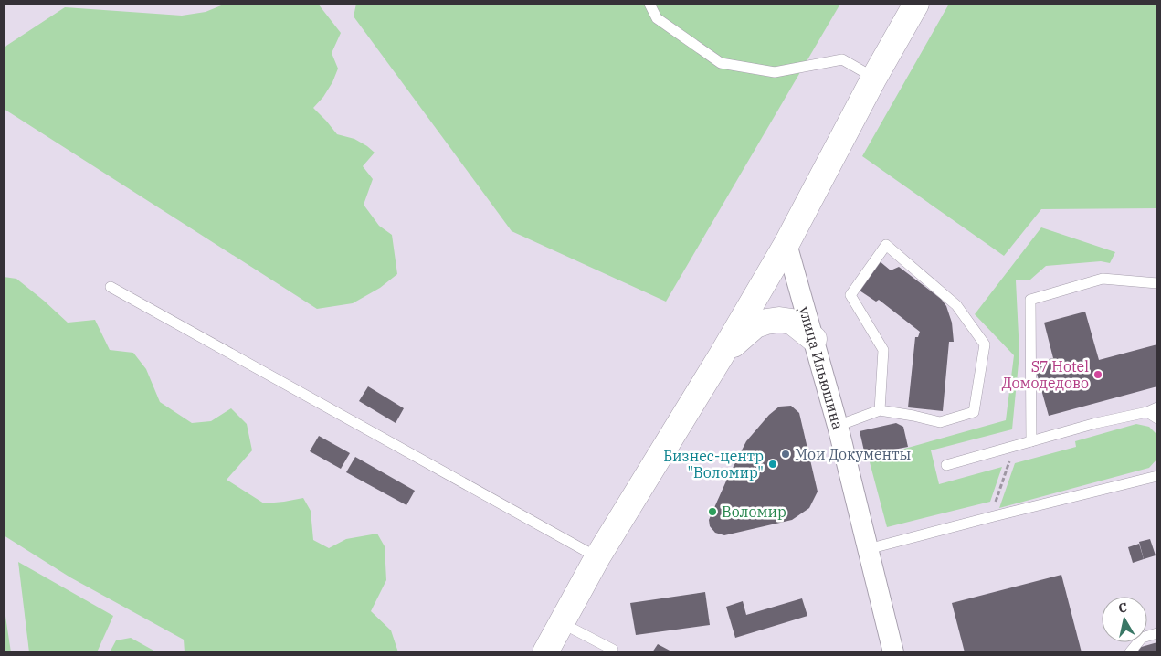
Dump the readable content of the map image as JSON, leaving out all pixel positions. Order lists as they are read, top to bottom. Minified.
{"streets":{"street":["улица Ильюшина"]},"places":["S7 Hotel Домодедово","Мои Документы","Бизнес-центр \"Воломир\"","Воломир"],"north":"top"}
